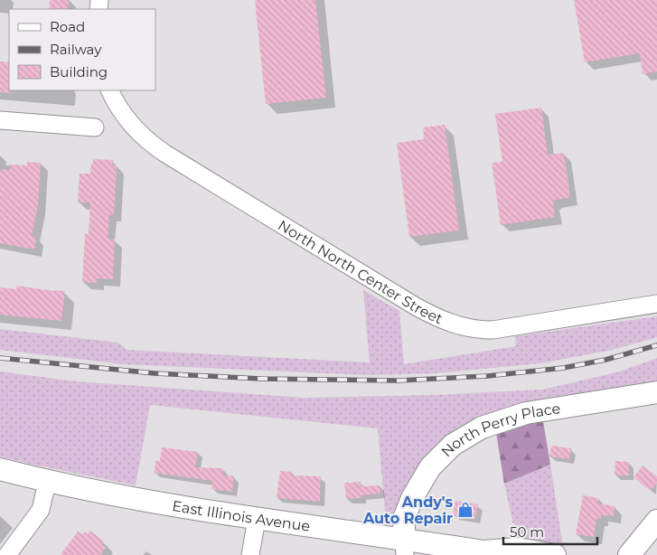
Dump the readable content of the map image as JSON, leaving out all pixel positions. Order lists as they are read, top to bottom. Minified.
{"streets":{"main road":["North Perry Place","East Illinois Avenue"],"street":["North North Center Street"]},"crossings":[["North Perry Place","East Illinois Avenue"]],"places":{"shop":["Andy's Auto Repair"]},"legend":["Road","Railway","Building"],"scale_bar":"50 m"}
